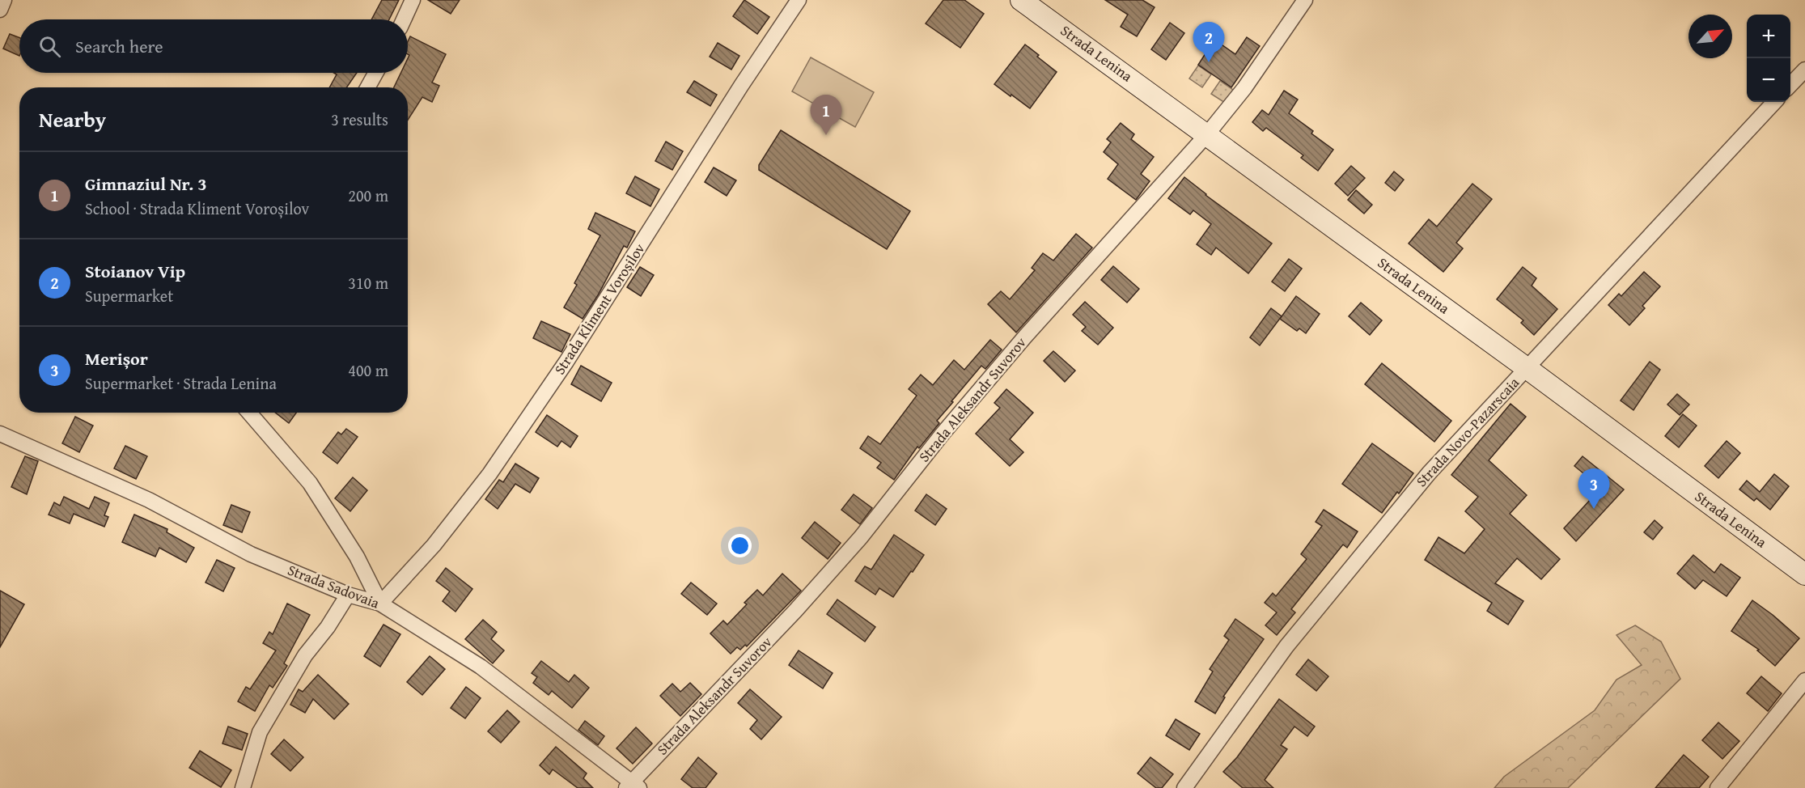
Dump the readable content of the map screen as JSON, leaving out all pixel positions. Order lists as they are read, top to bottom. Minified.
{"streets":{"street":["Strada Lenina","Strada Kliment Voroșilov","Strada Aleksandr Suvorov","Strada Novo-Pazarscaia","Strada Sadovaia"]},"crossings":[["Strada Lenina","Strada Aleksandr Suvorov"],["Strada Lenina","Strada Novo-Pazarscaia"],["Strada Kliment Voroșilov","Strada Sadovaia"],["Strada Aleksandr Suvorov","Strada Sadovaia"]],"north":"top right","page":{"map_buttons":["+","−"],"search":"Search here","pins":["2","1","3"],"heading":["Nearby","3 results"],"list":[{"mark":"1","name":"Gimnaziul Nr. 3","note":"School · Strada Kliment Voroșilov","value":"200 m"},{"mark":"2","name":"Stoianov Vip","note":"Supermarket","value":"310 m"},{"mark":"3","name":"Merișor","note":"Supermarket · Strada Lenina","value":"400 m"}]}}
